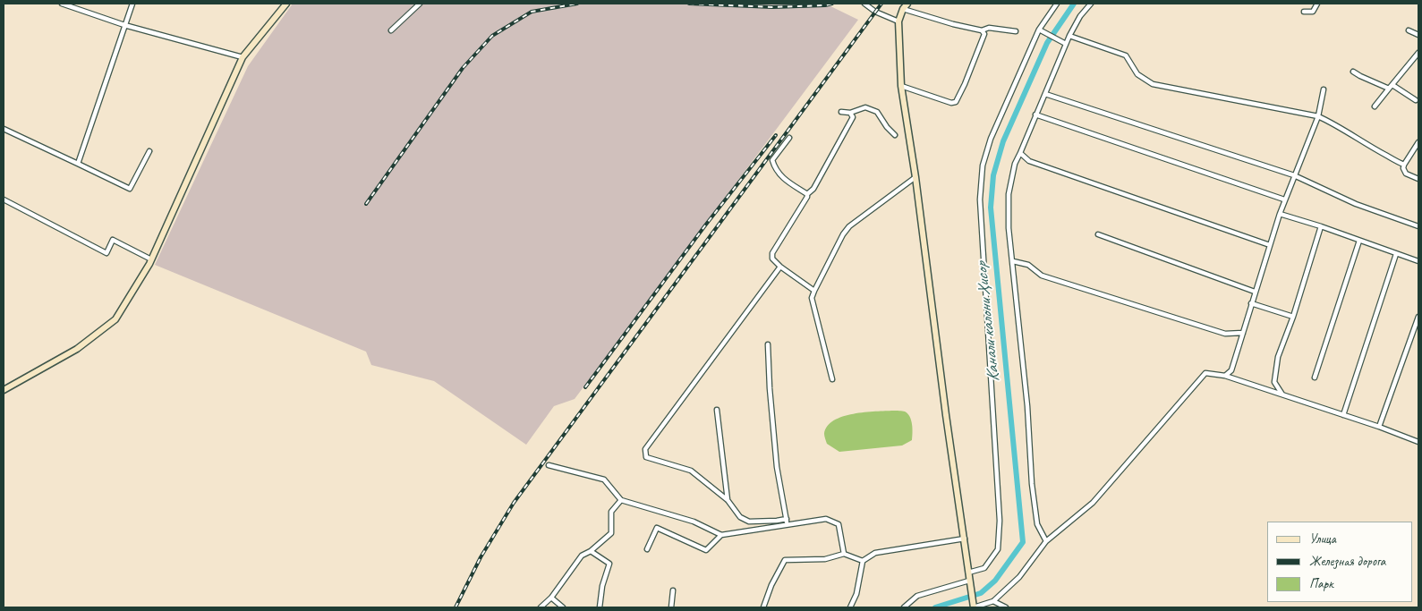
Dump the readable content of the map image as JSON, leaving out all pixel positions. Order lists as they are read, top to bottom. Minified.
{"water":["Канали калони Ҳисор"],"legend":["Улица","Железная дорога","Парк"]}
